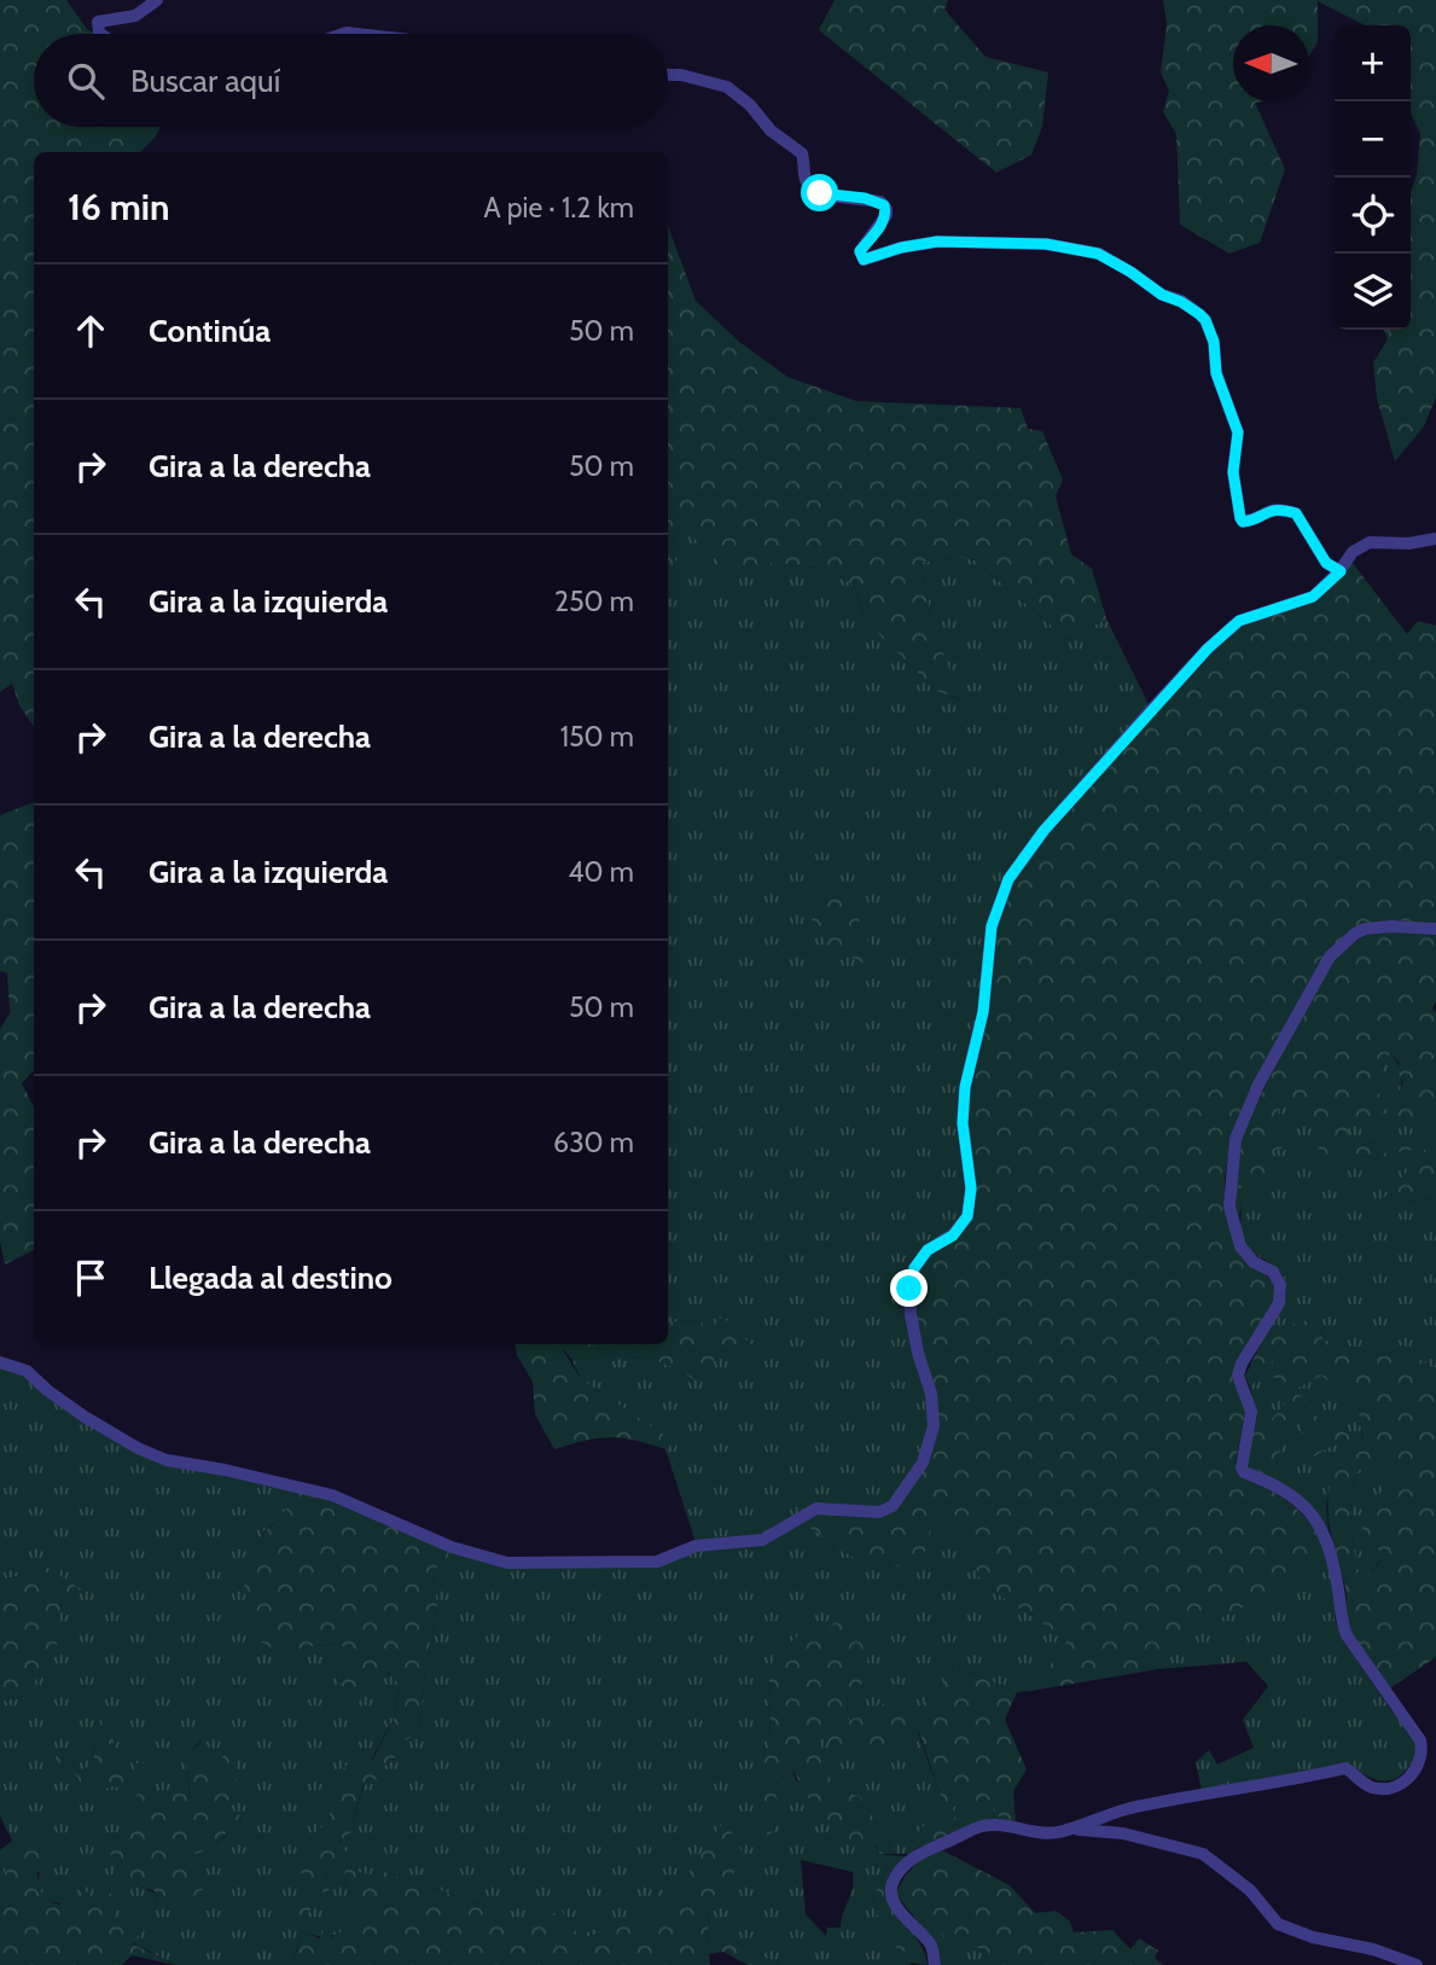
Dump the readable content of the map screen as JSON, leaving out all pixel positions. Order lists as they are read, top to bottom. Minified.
{"north":"left","page":{"map_buttons":["+","−"],"search":"Buscar aquí","heading":["16 min","A pie · 1.2 km"],"list":[["Continúa","50 m"],["Gira a la derecha","50 m"],["Gira a la izquierda","250 m"],["Gira a la derecha","150 m"],["Gira a la izquierda","40 m"],["Gira a la derecha","50 m"],["Gira a la derecha","630 m"],"Llegada al destino"]}}
